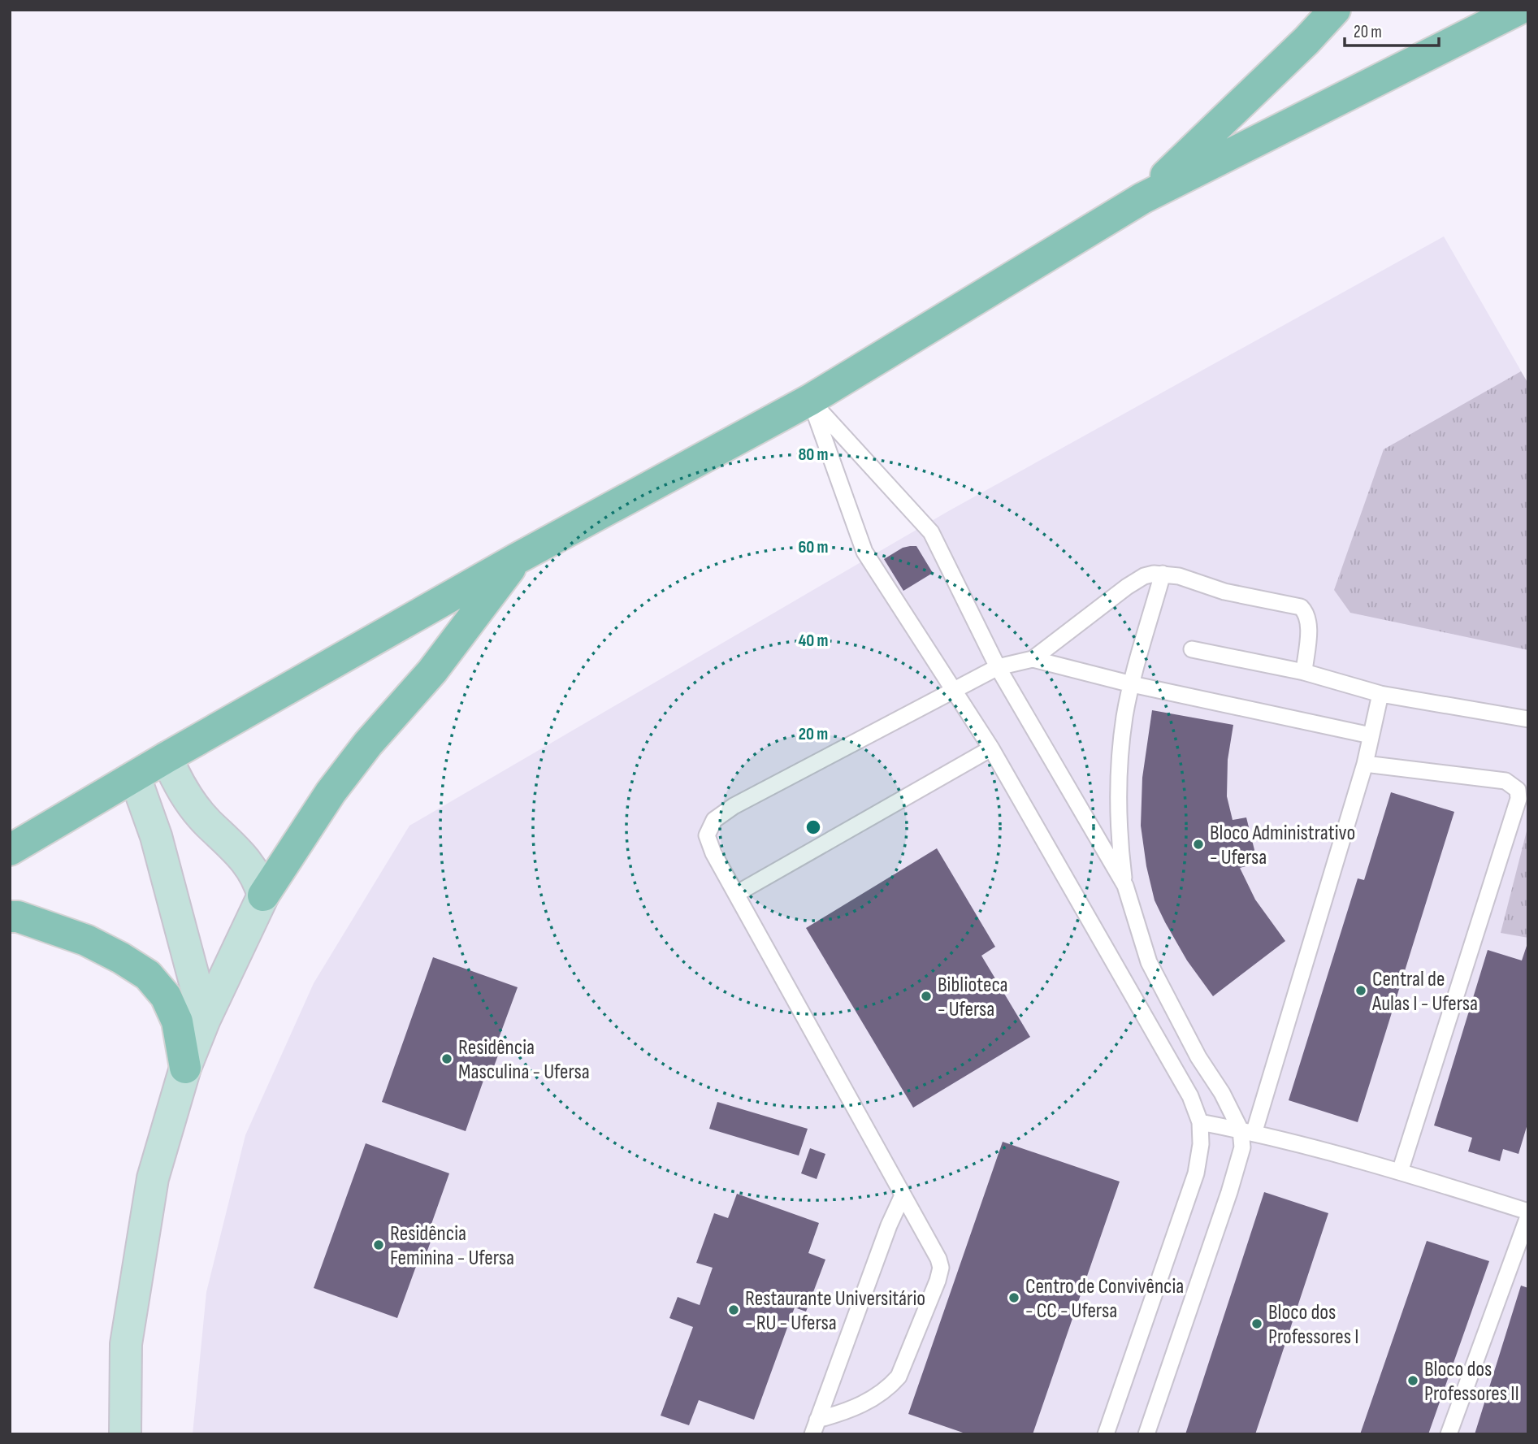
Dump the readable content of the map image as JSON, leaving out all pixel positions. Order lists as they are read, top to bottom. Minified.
{"places":["Bloco Administrativo - Ufersa","Central de Aulas I - Ufersa","Biblioteca - Ufersa","Residência Masculina - Ufersa","Residência Feminina - Ufersa","Centro de Convivência - CC - Ufersa","Restaurante Universitário - RU - Ufersa","Bloco dos Professores I","Bloco dos Professores II"],"scale_bar":"20 m","rings":["80 m","60 m","40 m","20 m"]}
